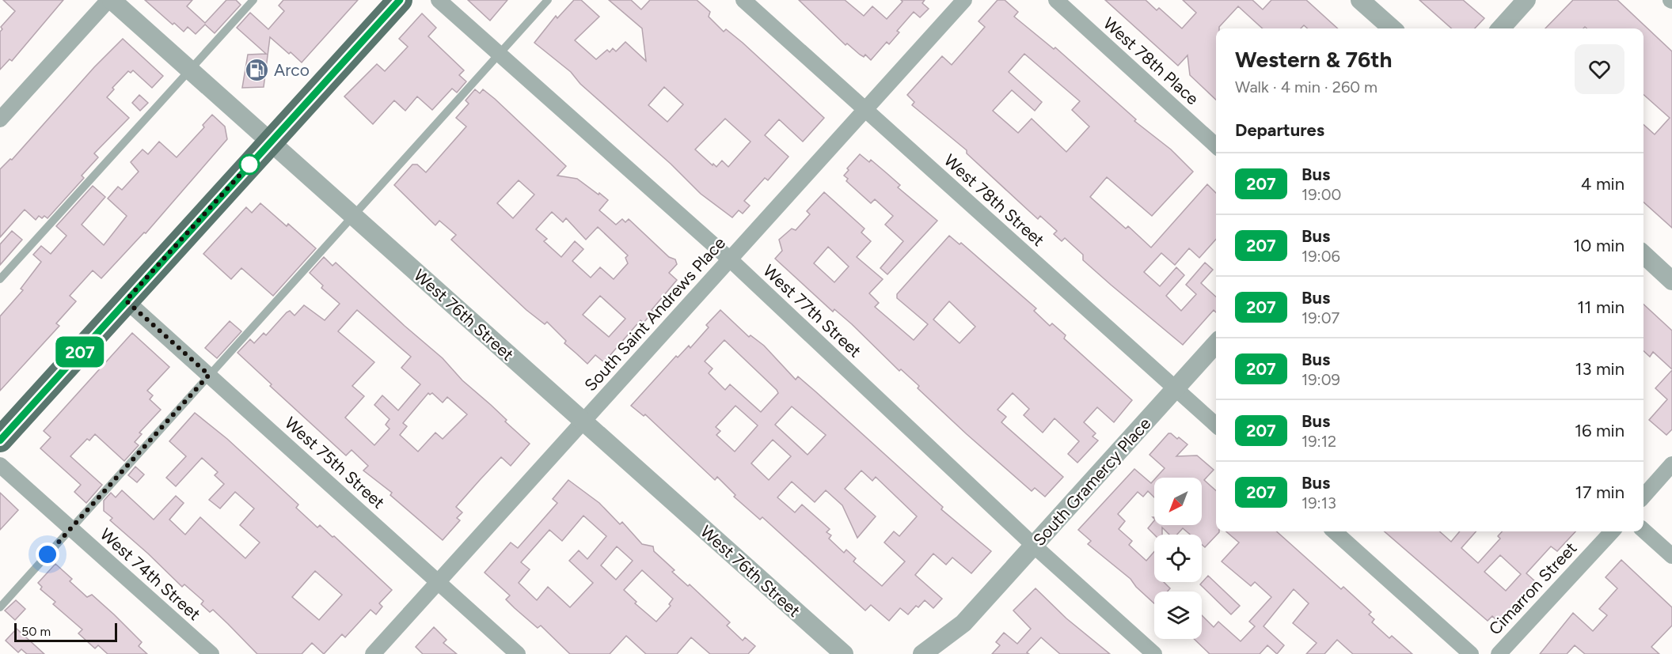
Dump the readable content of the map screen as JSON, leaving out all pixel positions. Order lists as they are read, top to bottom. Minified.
{"streets":{"street":["West 78th Place","West 78th Street","West 77th Street","South Saint Andrews Place","West 76th Street","West 75th Street","South Gramercy Place","West 74th Street","Cimarron Street"]},"crossings":[["West 78th Street","South Saint Andrews Place"],["West 78th Street","South Gramercy Place"],["West 77th Street","South Saint Andrews Place"],["West 77th Street","South Gramercy Place"],["South Saint Andrews Place","West 76th Street"],["South Saint Andrews Place","West 75th Street"]],"places":{"fuel station":["Arco"]},"lines":["bus line 207"],"scale_bar":"50 m","north":"bottom left","page":{"on_map":"207","heading":[["Western & 76th","Walk · 4 min · 260 m"],"Departures"],"list":[{"mark":"207","name":"Bus","note":"19:00","value":"4 min"},{"mark":"207","name":"Bus","note":"19:06","value":"10 min"},{"mark":"207","name":"Bus","note":"19:07","value":"11 min"},{"mark":"207","name":"Bus","note":"19:09","value":"13 min"},{"mark":"207","name":"Bus","note":"19:12","value":"16 min"},{"mark":"207","name":"Bus","note":"19:13","value":"17 min"}],"scale":"50 m"}}
